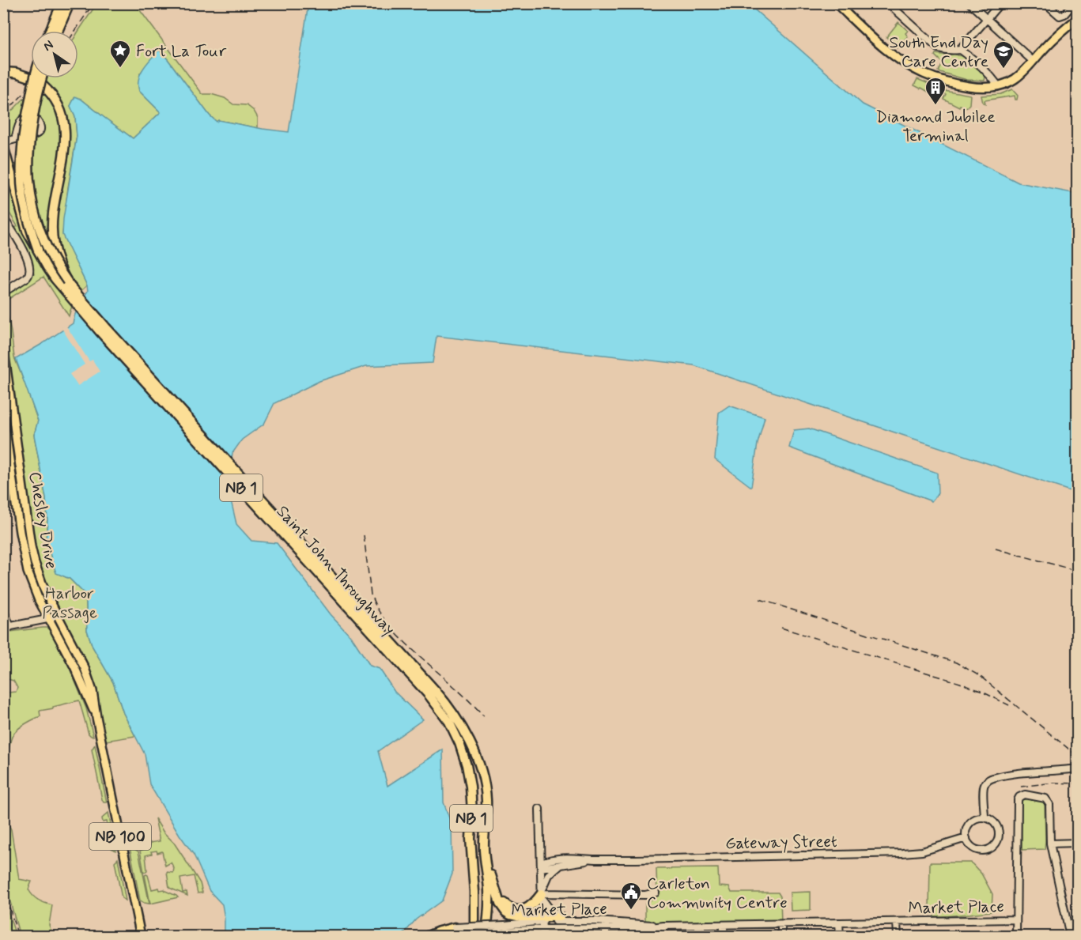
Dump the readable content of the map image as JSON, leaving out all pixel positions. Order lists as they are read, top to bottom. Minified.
{"streets":{"highway":["NB 1","Saint John Throughway"],"main road":["Chesley Drive","NB 100"],"street":["Gateway Street","Market Place"]},"parks":["Harbor Passage"],"places":{"place":["Fort La Tour"],"school or university":["South End Day Care Centre"],"building":["Diamond Jubilee Terminal"],"public building":["Carleton Community Centre"]},"north":"top left"}
